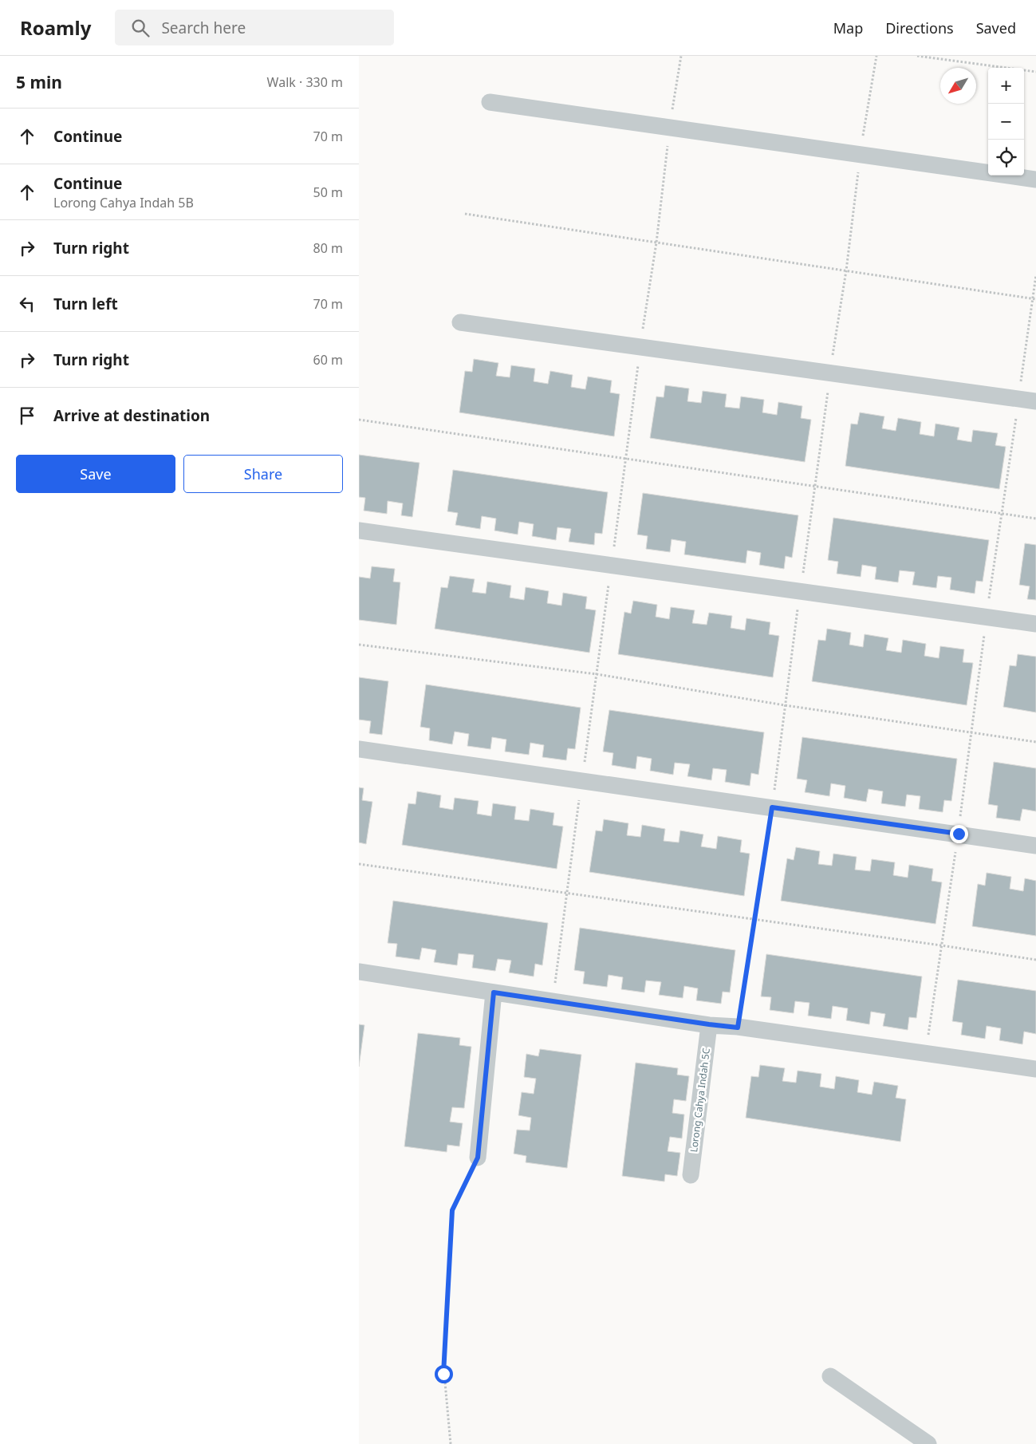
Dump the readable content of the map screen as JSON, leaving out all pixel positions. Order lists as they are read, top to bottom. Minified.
{"streets":{"street":["Lorong Cahya Indah 5C"]},"north":"bottom left","page":{"header":"Roamly","search":"Search here","nav":["Map","Directions","Saved"],"heading":["5 min","Walk · 330 m"],"map_buttons":["+","−"],"list":[["Continue","70 m"],["Continue","Lorong Cahya Indah 5B","50 m"],["Turn right","80 m"],["Turn left","70 m"],["Turn right","60 m"],"Arrive at destination"],"buttons":["Save","Share"]}}
